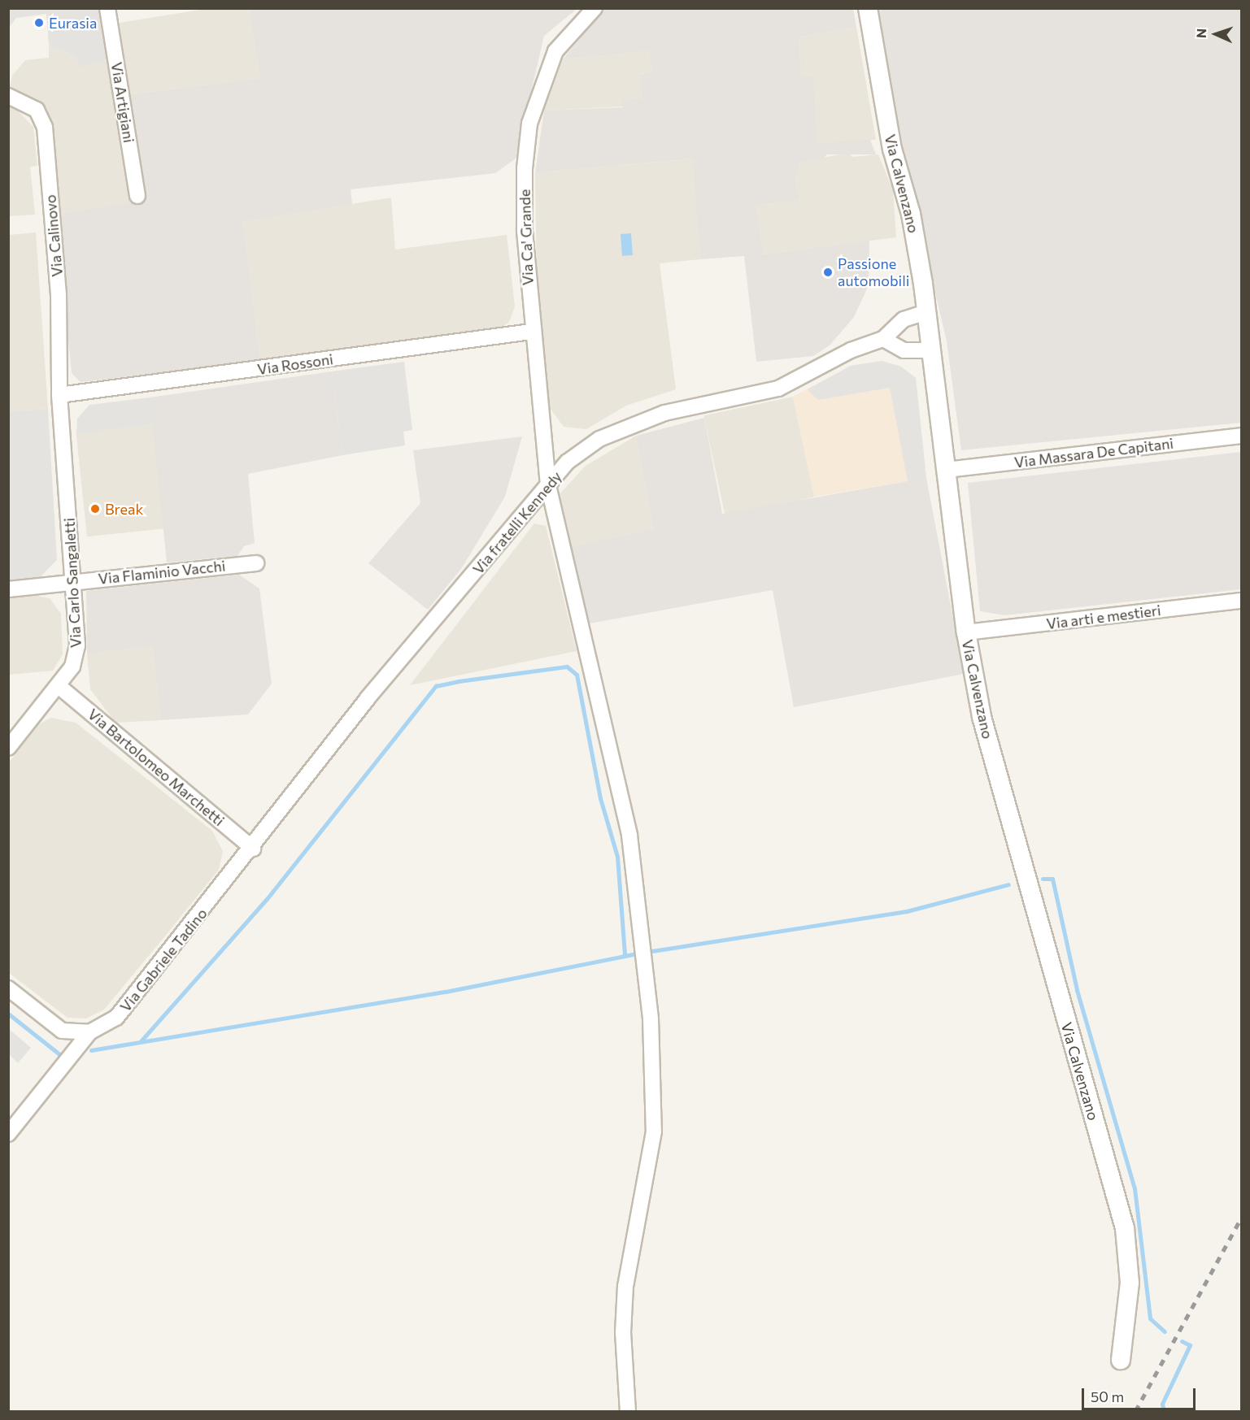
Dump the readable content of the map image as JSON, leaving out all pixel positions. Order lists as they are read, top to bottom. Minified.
{"streets":{"street":["Via Artigiani","Via Calvenzano","Via Calinovo","Via Ca' Grande","Via Rossoni","Via Massara De Capitani","Via fratelli Kennedy","Via Flaminio Vacchi","Via Carlo Sangaletti","Via arti e mestieri","Via Bartolomeo Marchetti","Via Gabriele Tadino"]},"crossings":[["Via Calvenzano","Via Massara De Capitani"],["Via Calvenzano","Via fratelli Kennedy"],["Via Calvenzano","Via arti e mestieri"],["Via Calinovo","Via Rossoni"],["Via Calinovo","Via Carlo Sangaletti"],["Via Ca' Grande","Via Rossoni"],["Via Ca' Grande","Via fratelli Kennedy"],["Via Rossoni","Via Carlo Sangaletti"],["Via fratelli Kennedy","Via Bartolomeo Marchetti"],["Via fratelli Kennedy","Via Gabriele Tadino"],["Via Flaminio Vacchi","Via Carlo Sangaletti"],["Via Carlo Sangaletti","Via Bartolomeo Marchetti"],["Via Bartolomeo Marchetti","Via Gabriele Tadino"]],"places":["Eurasia","Passione automobili","Break"],"scale_bar":"50 m","north":"left"}
